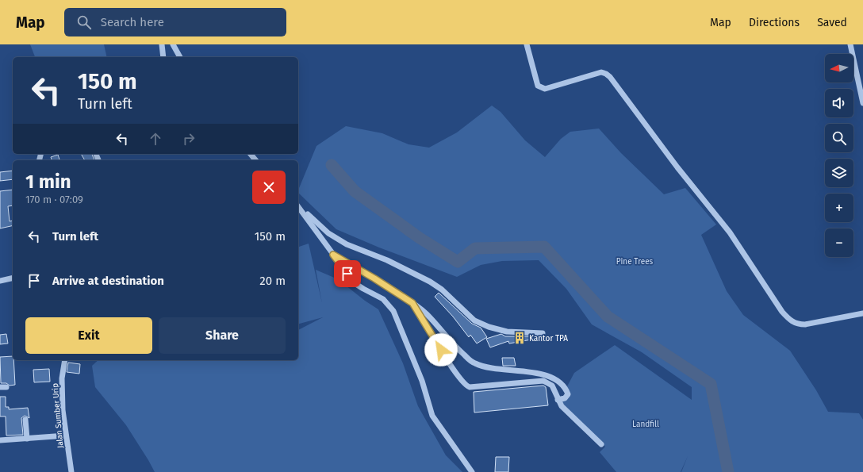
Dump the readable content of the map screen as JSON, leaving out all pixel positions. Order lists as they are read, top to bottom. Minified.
{"streets":{"street":["Jalan Sumber Urip"]},"parks":["Pine Trees","Landfill"],"places":{"building":["Kantor TPA"]},"north":"left","page":{"header":"Map","search":"Search here","nav":["Map","Directions","Saved"],"map_buttons":["+","−"],"turn":["150 m","Turn left"],"heading":["1 min","170 m · 07:09"],"list":[{"name":"Turn left","value":"150 m"},{"name":"Arrive at destination","value":"20 m"}],"buttons":["Exit","Share"]}}
